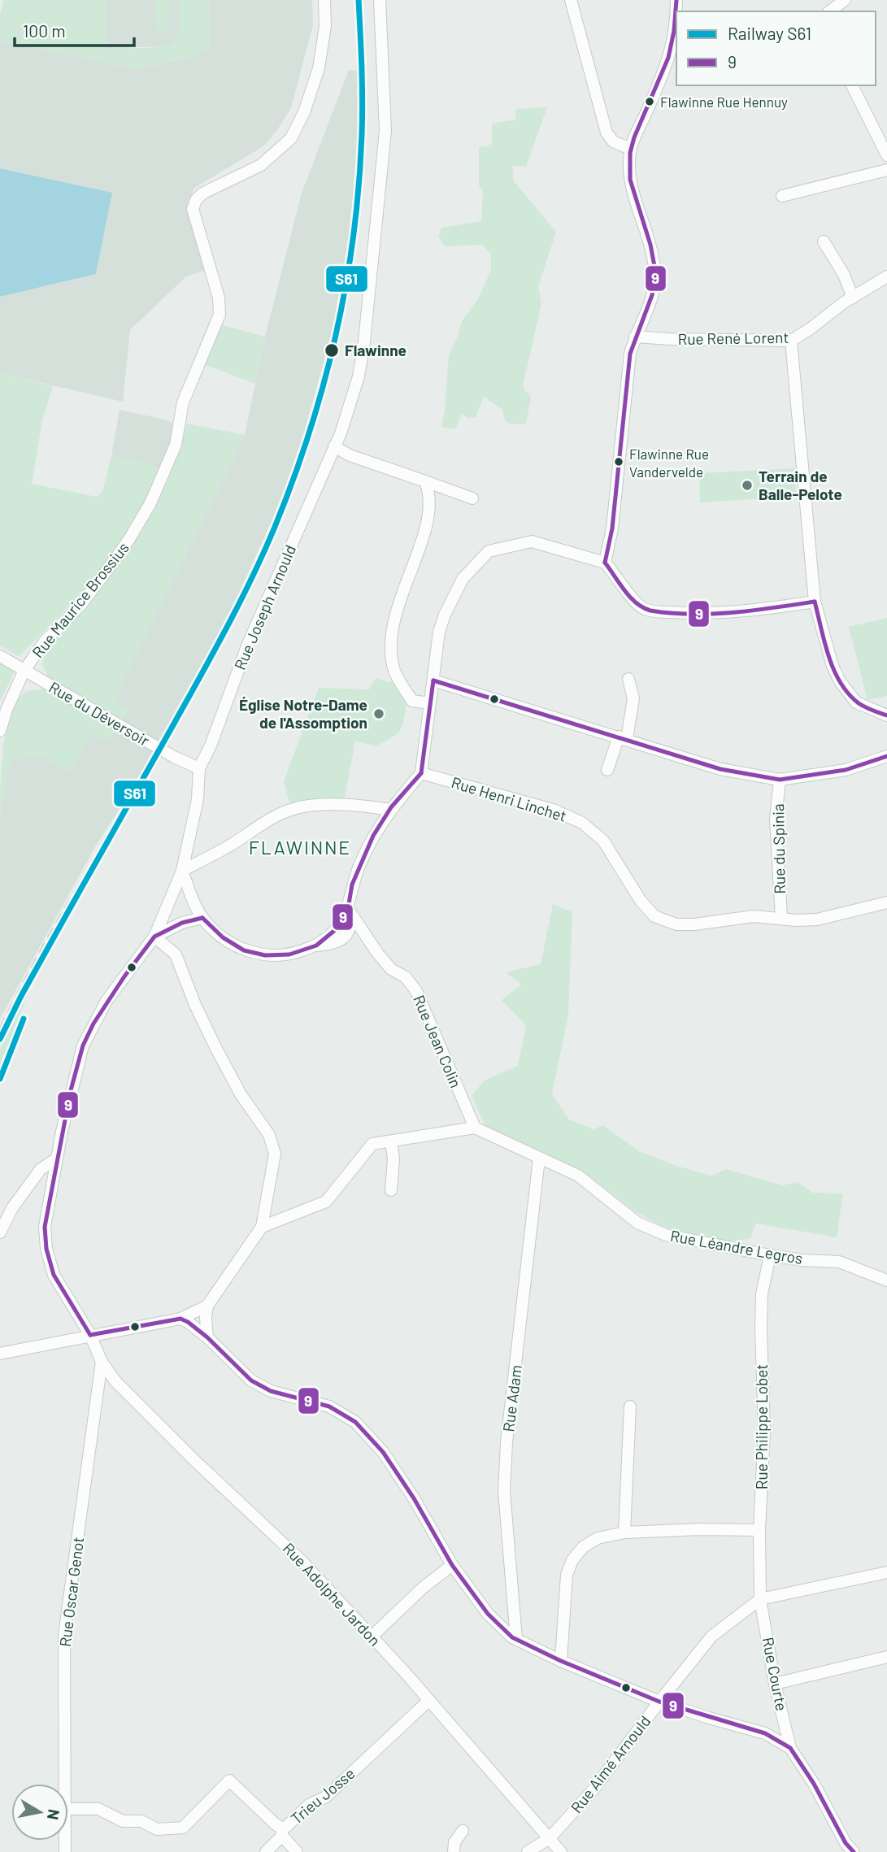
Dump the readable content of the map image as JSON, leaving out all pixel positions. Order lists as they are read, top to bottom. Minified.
{"streets":{"street":["Rue René Lorent","Rue Maurice Brossius","Rue Joseph Arnould","Rue du Déversoir","Rue Henri Linchet","Rue du Spinia","Rue Jean Colin","Rue Léandre Legros","Rue Adam","Rue Philippe Lobet","Rue Oscar Genot","Rue Adolphe Jardon","Rue Courte","Rue Aimé Arnould","Trieu Josse"]},"crossings":[["Rue Maurice Brossius","Rue du Déversoir"],["Rue Joseph Arnould","Rue du Déversoir"],["Rue Henri Linchet","Rue du Spinia"],["Rue Jean Colin","Rue Léandre Legros"],["Rue Léandre Legros","Rue Adam"],["Rue Léandre Legros","Rue Philippe Lobet"],["Rue Philippe Lobet","Rue Courte"],["Rue Philippe Lobet","Rue Aimé Arnould"],["Rue Oscar Genot","Rue Adolphe Jardon"],["Rue Adolphe Jardon","Rue Aimé Arnould"],["Rue Adolphe Jardon","Trieu Josse"],["Rue Courte","Rue Aimé Arnould"]],"districts":["FLAWINNE"],"places":["Flawinne Rue Hennuy","Flawinne","Flawinne Rue Vandervelde","Terrain de Balle-Pelote","Église Notre-Dame de l'Assomption"],"lines":["rail line S61","transit line 9"],"legend":["Railway S61","9"],"scale_bar":"100 m","north":"right"}
